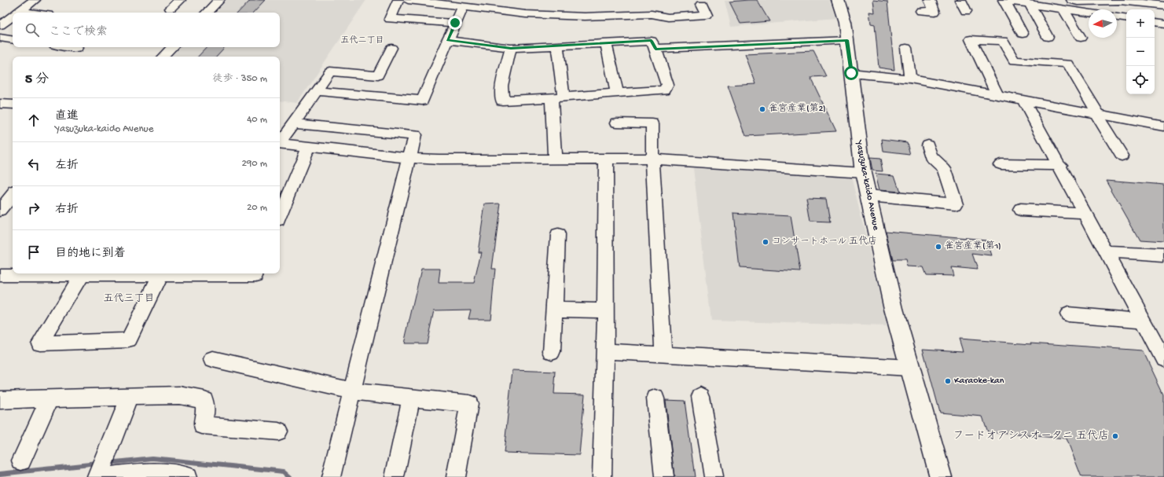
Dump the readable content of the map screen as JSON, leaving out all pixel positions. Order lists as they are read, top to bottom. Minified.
{"streets":{"main road":["Yasuzuka-kaido Avenue"]},"districts":["五代二丁目","五代三丁目"],"places":["雀宮産業(第2)","コンサートホール 五代店","雀宮産業(第1)","Karaoke-kan","フードオアシスオータニ 五代店"],"north":"left","page":{"map_buttons":["+","−"],"search":"ここで検索","heading":["5 分","徒歩 · 350 m"],"list":[["直進","Yasuzuka-kaido Avenue","40 m"],["左折","290 m"],["右折","20 m"],"目的地に到着"]}}
